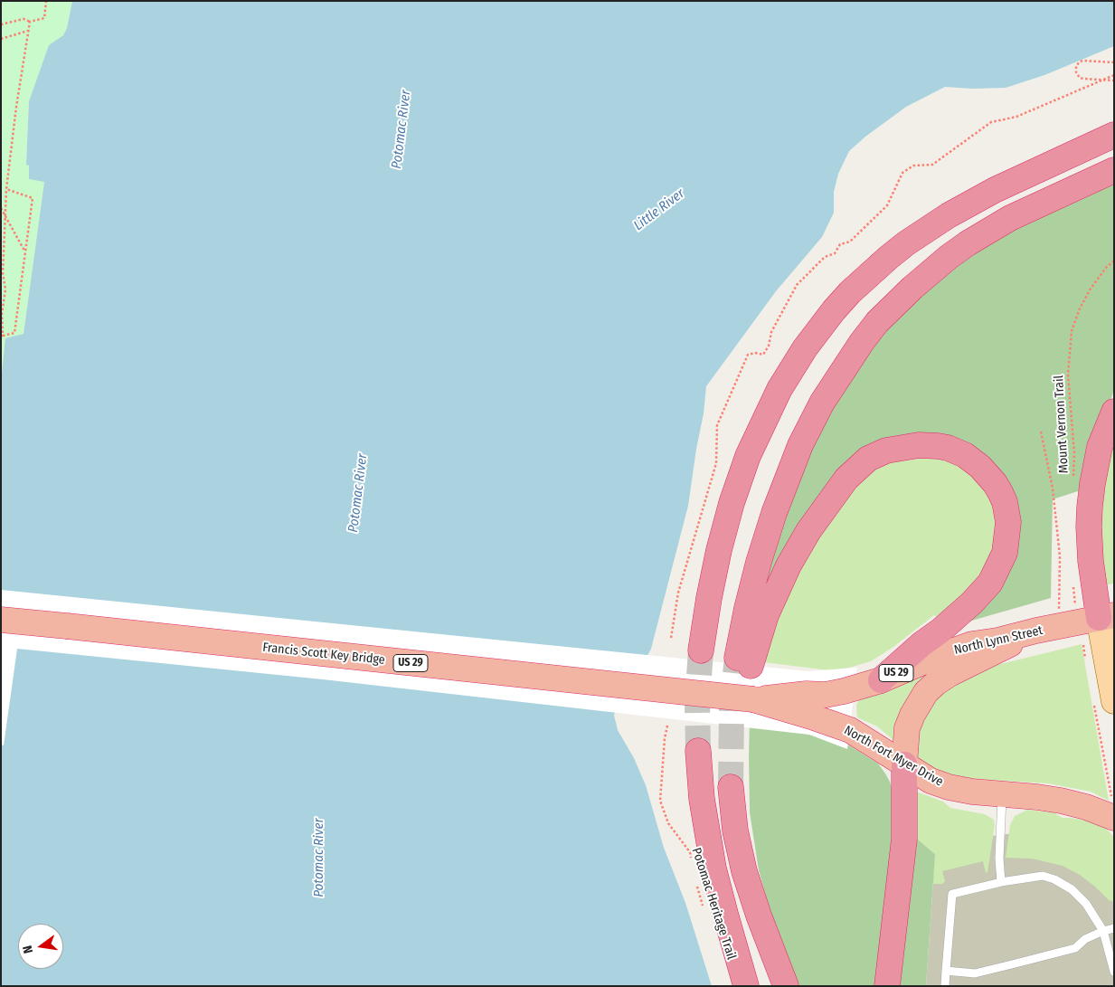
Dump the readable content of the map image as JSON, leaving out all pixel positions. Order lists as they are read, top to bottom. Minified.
{"streets":{"highway":["North Lynn Street","Francis Scott Key Bridge","US 29","North Fort Myer Drive"],"path":["Mount Vernon Trail","Potomac Heritage Trail"]},"crossings":[["North Lynn Street","Francis Scott Key Bridge"],["North Lynn Street","North Fort Myer Drive"],["Francis Scott Key Bridge","North Fort Myer Drive"]],"water":["Potomac River","Little River"],"north":"left"}
